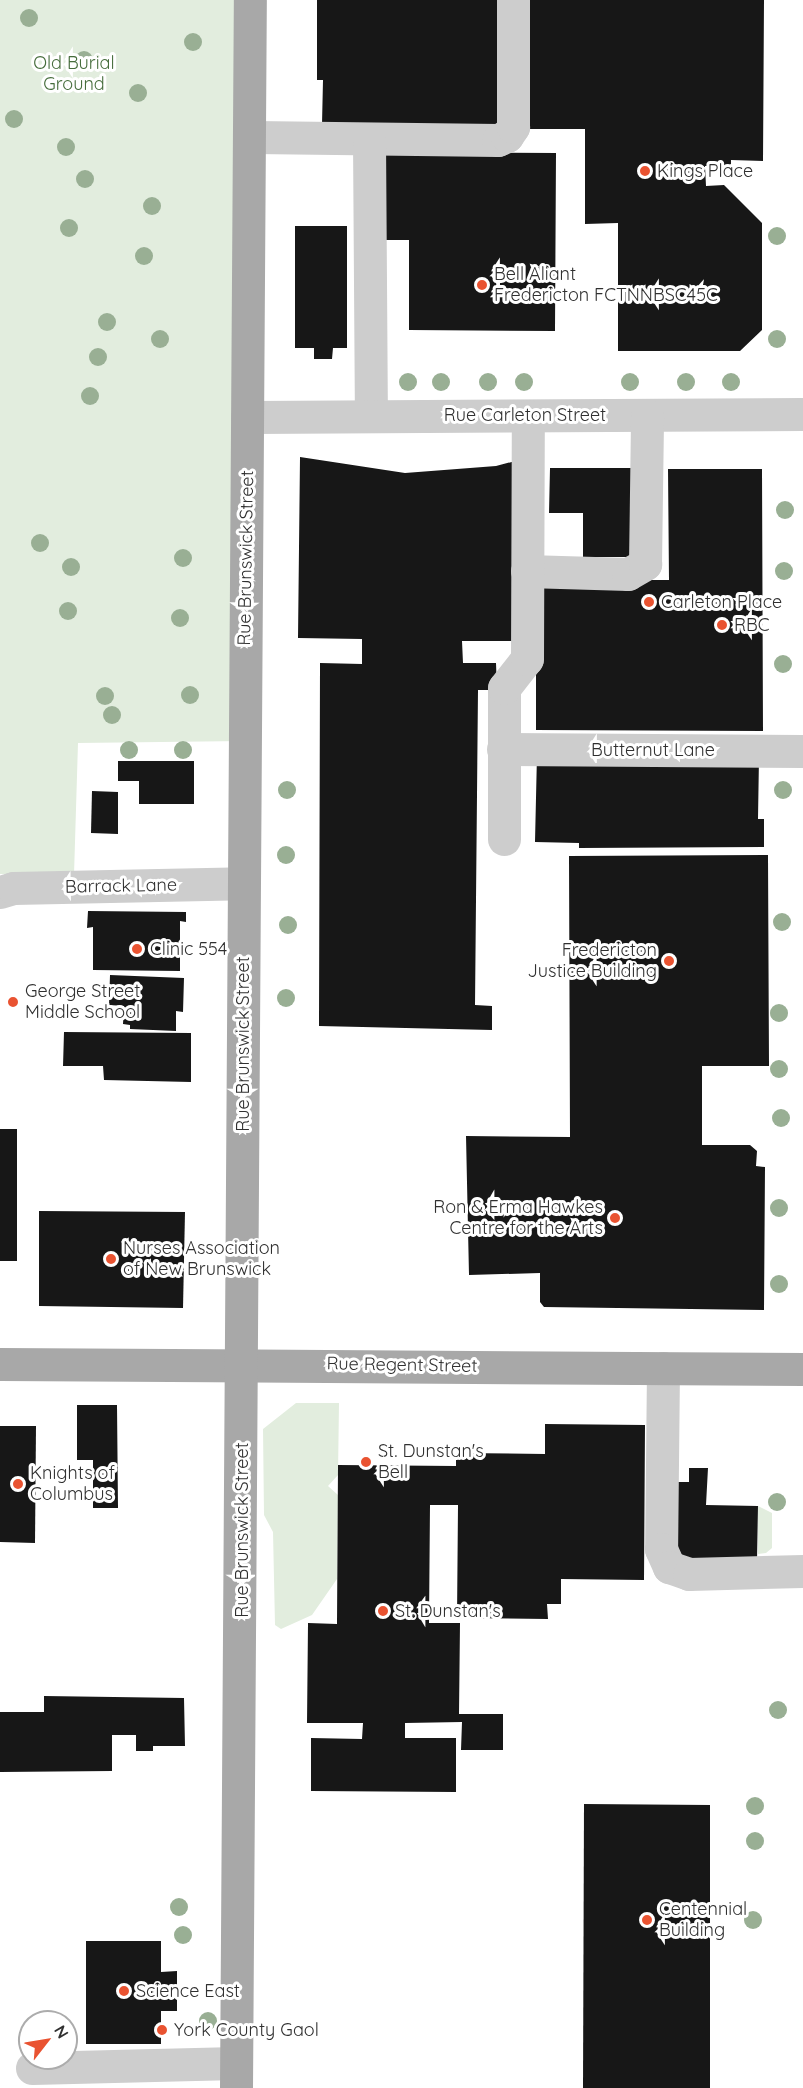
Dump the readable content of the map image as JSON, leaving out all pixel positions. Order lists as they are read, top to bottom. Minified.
{"streets":{"main road":["Rue Brunswick Street","Rue Regent Street"],"street":["Rue Carleton Street","Butternut Lane","Barrack Lane"]},"crossings":[["Rue Carleton Street","Rue Brunswick Street"],["Rue Brunswick Street","Barrack Lane"],["Rue Brunswick Street","Rue Regent Street"]],"parks":["Old Burial Ground"],"places":["Kings Place","Bell Aliant Fredericton FCTNNBSC45C","Carleton Place","RBC","Clinic 554","Fredericton Justice Building","George Street Middle School","Ron & Erma Hawkes Centre for the Arts","Nurses Association of New Brunswick","St. Dunstan's Bell","Knights of Columbus","St. Dunstan's","Centennial Building","Science East","York County Gaol"],"north":"top right"}
